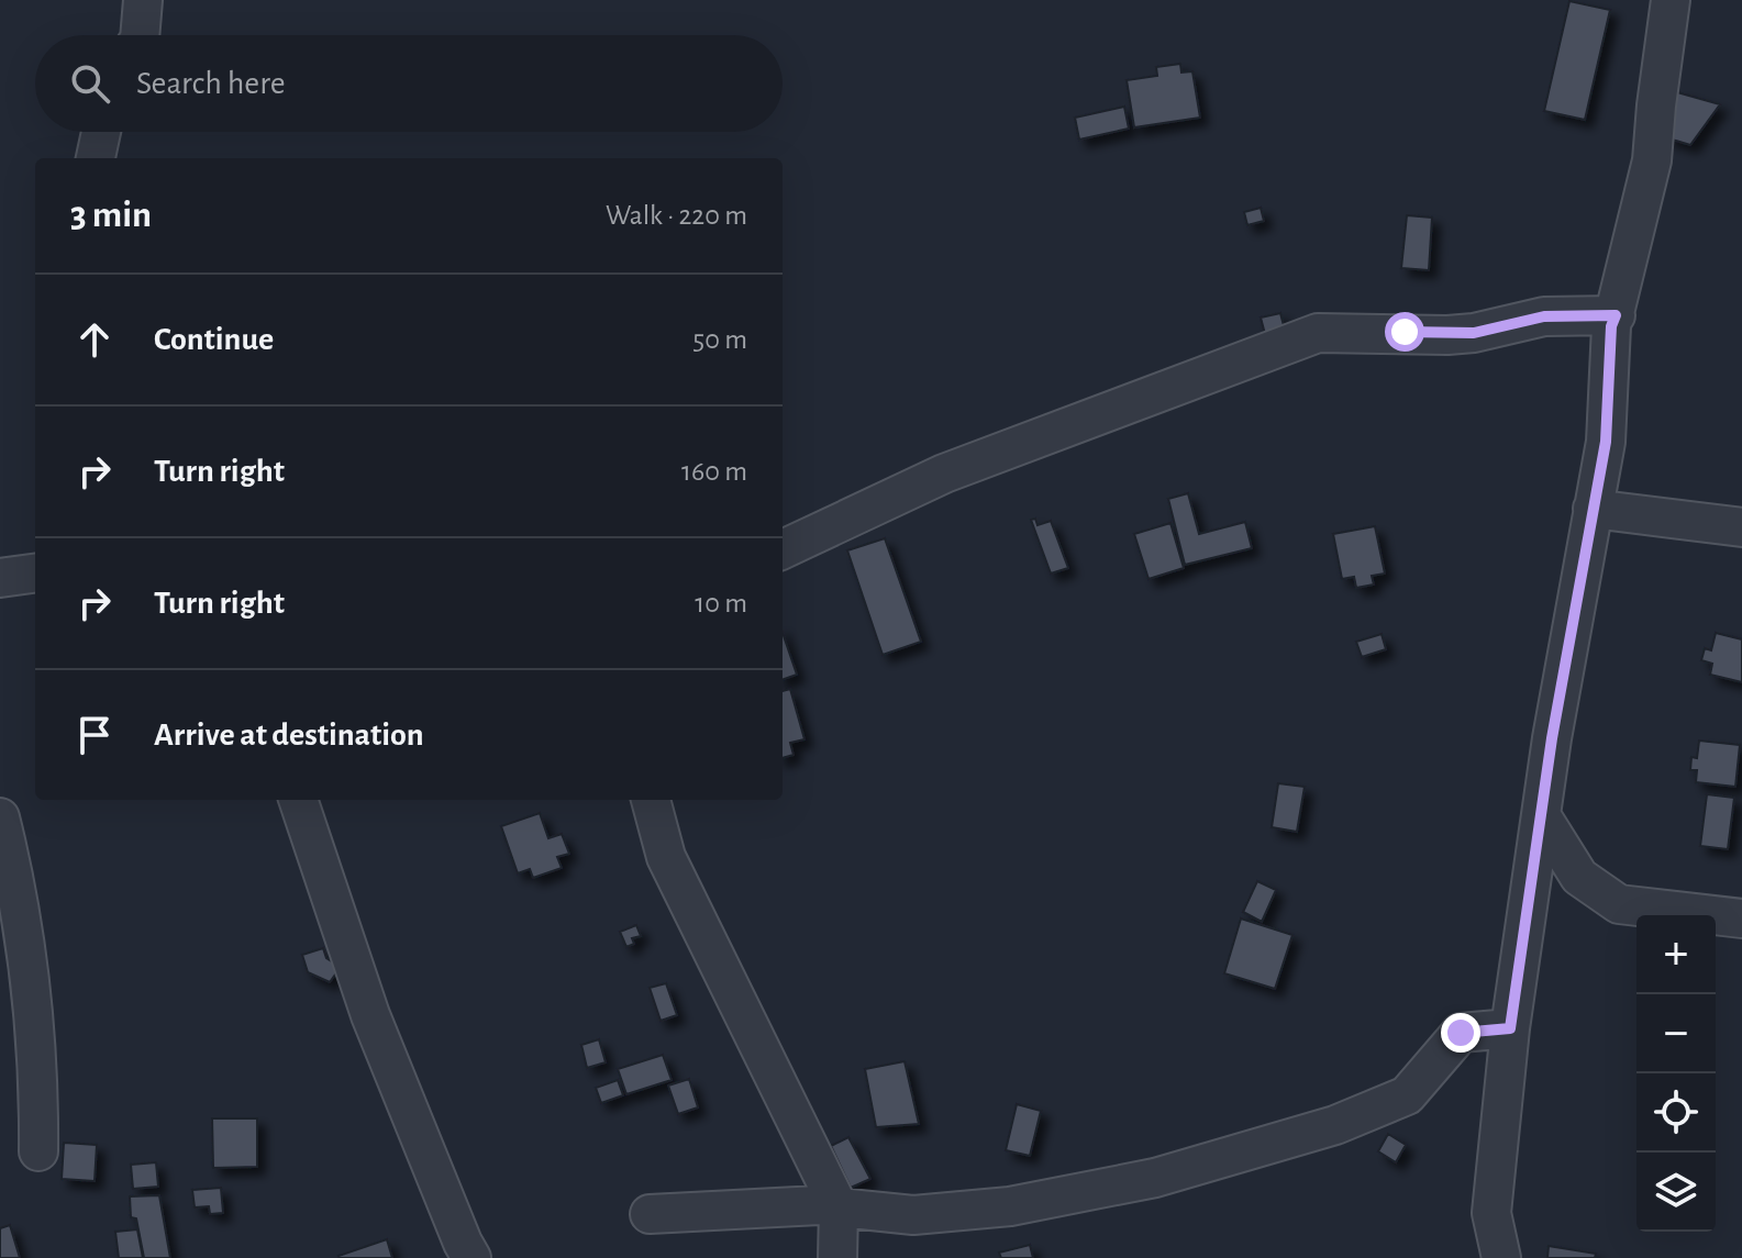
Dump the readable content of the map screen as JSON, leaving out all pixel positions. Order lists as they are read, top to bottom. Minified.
{"page":{"search":"Search here","heading":["3 min","Walk · 220 m"],"list":[["Continue","50 m"],["Turn right","160 m"],["Turn right","10 m"],"Arrive at destination"],"map_buttons":["+","−"]}}
